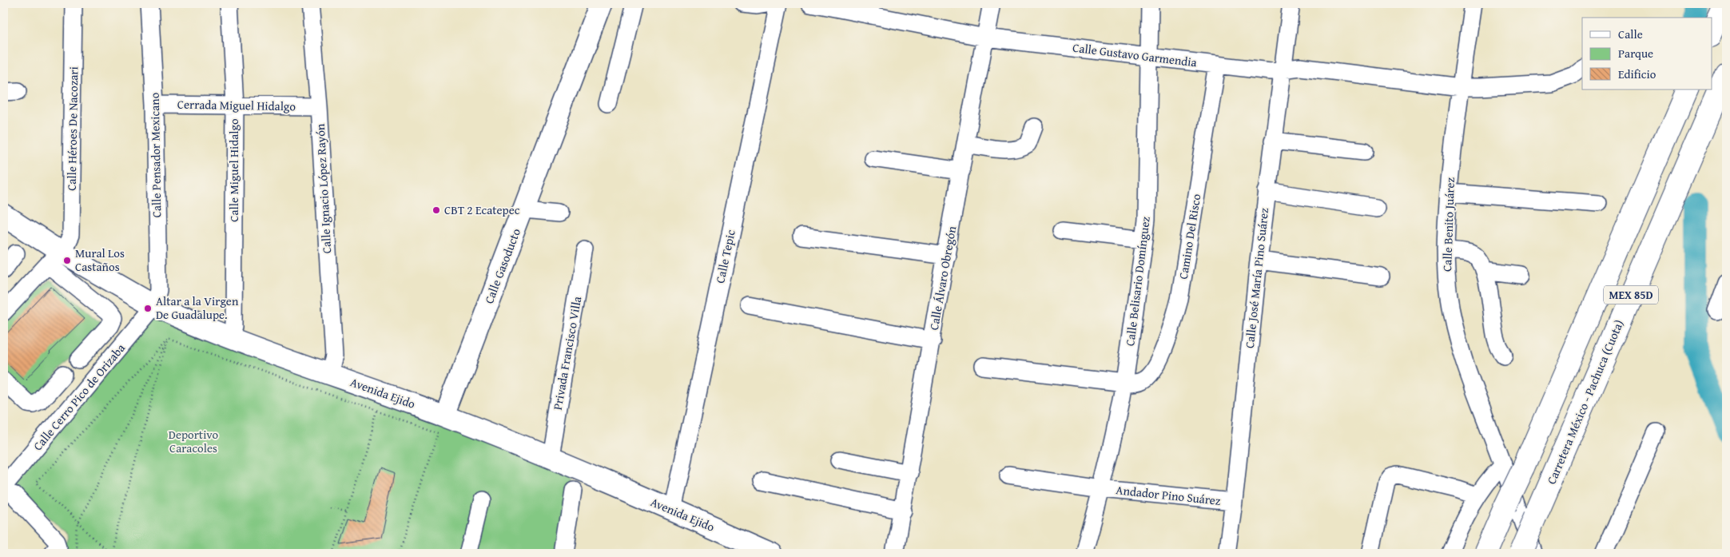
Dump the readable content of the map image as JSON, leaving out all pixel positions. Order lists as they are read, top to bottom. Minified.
{"streets":{"highway":["MEX 85D","Carretera México - Pachuca (Cuota)"],"main road":["Calle Gasoducto","Avenida Ejido"],"street":["Calle Gustavo Garmendia","Cerrada Miguel Hidalgo","Calle Héroes De Nacozari","Calle Pensador Mexicano","Calle Miguel Hidalgo","Calle Ignacio López Rayón","Calle Benito Juárez","Camino Del Risco","Calle Tepic","Calle Álvaro Obregón","Calle José María Pino Suárez","Calle Belisario Domínguez","Privada Francisco Villa","Calle Cerro Pico de Orizaba","Andador Pino Suárez"]},"crossings":[["Calle Gustavo Garmendia","Calle Benito Juárez"],["Calle Gustavo Garmendia","Camino Del Risco"],["Calle Gustavo Garmendia","Calle Álvaro Obregón"],["Calle Gustavo Garmendia","Calle José María Pino Suárez"],["Calle Gustavo Garmendia","Calle Belisario Domínguez"],["Cerrada Miguel Hidalgo","Calle Pensador Mexicano"],["Cerrada Miguel Hidalgo","Calle Miguel Hidalgo"],["Cerrada Miguel Hidalgo","Calle Ignacio López Rayón"],["Calle Héroes De Nacozari","Avenida Ejido"],["Calle Pensador Mexicano","Avenida Ejido"],["Calle Pensador Mexicano","Calle Cerro Pico de Orizaba"],["Calle Miguel Hidalgo","Avenida Ejido"],["Calle Ignacio López Rayón","Avenida Ejido"],["Calle Benito Juárez","MEX 85D"],["Camino Del Risco","Calle Belisario Domínguez"],["Calle Tepic","Avenida Ejido"],["Calle Gasoducto","Avenida Ejido"],["Calle José María Pino Suárez","Andador Pino Suárez"],["Calle Belisario Domínguez","Andador Pino Suárez"],["Privada Francisco Villa","Avenida Ejido"],["Avenida Ejido","Calle Cerro Pico de Orizaba"]],"parks":["Deportivo Caracoles"],"places":["CBT 2 Ecatepec","Mural Los Castaños","Altar a la Virgen De Guadalupe."],"legend":["Calle","Parque","Edificio"]}
